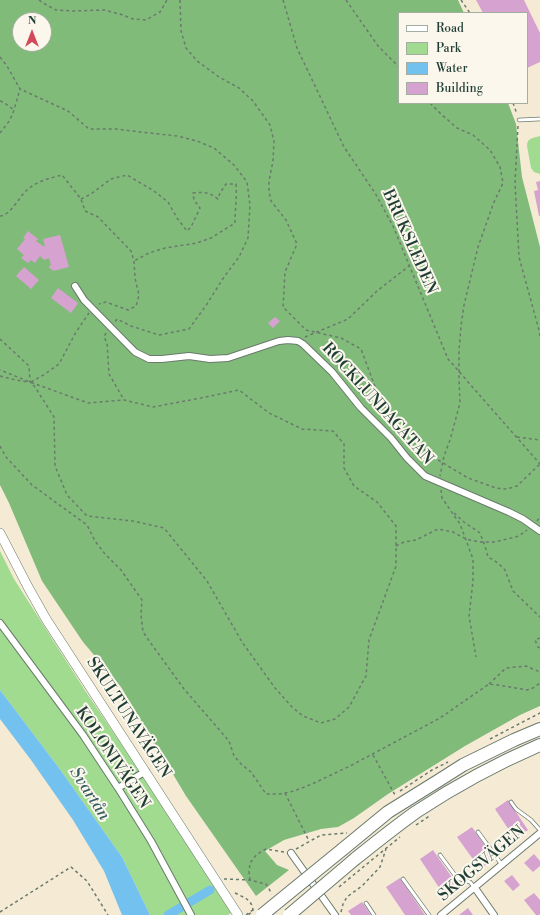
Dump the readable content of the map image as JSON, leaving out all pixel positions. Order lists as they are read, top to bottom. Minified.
{"streets":{"street":["ROCKLUNDAGATAN","SKULTUNAVÄGEN","KOLONIVÄGEN","SKOGSVÄGEN"],"path":["BRUKSLEDEN"]},"water":["Svartån"],"legend":["Road","Park","Water","Building"],"north":"top"}
